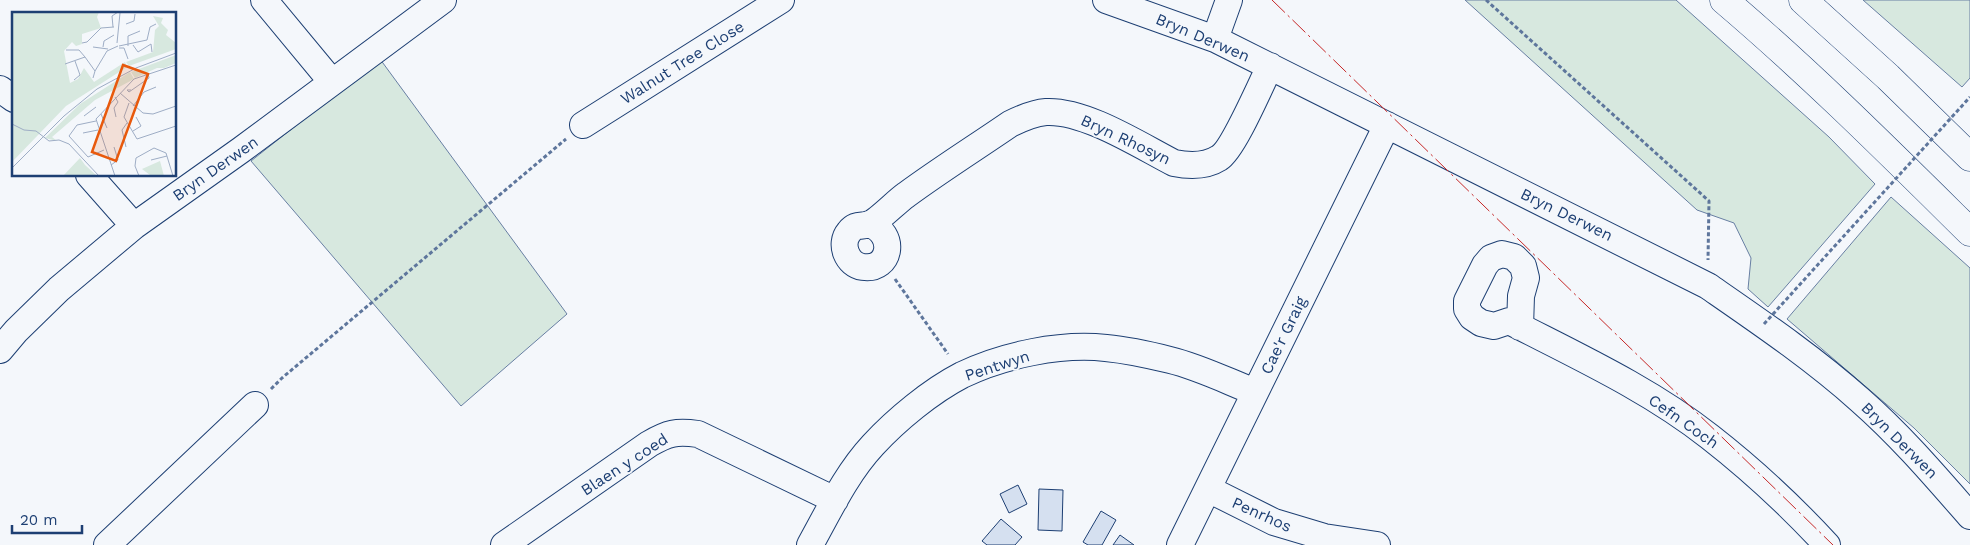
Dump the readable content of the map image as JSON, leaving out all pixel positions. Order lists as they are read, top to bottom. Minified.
{"streets":{"street":["Bryn Derwen","Walnut Tree Close","Bryn Rhosyn","Cae'r Graig","Pentwyn","Cefn Coch","Blaen y coed","Penrhos"]},"crossings":[["Bryn Derwen","Bryn Rhosyn"],["Bryn Derwen","Cae'r Graig"],["Cae'r Graig","Pentwyn"],["Cae'r Graig","Penrhos"],["Pentwyn","Blaen y coed"]],"scale_bar":"20 m"}
